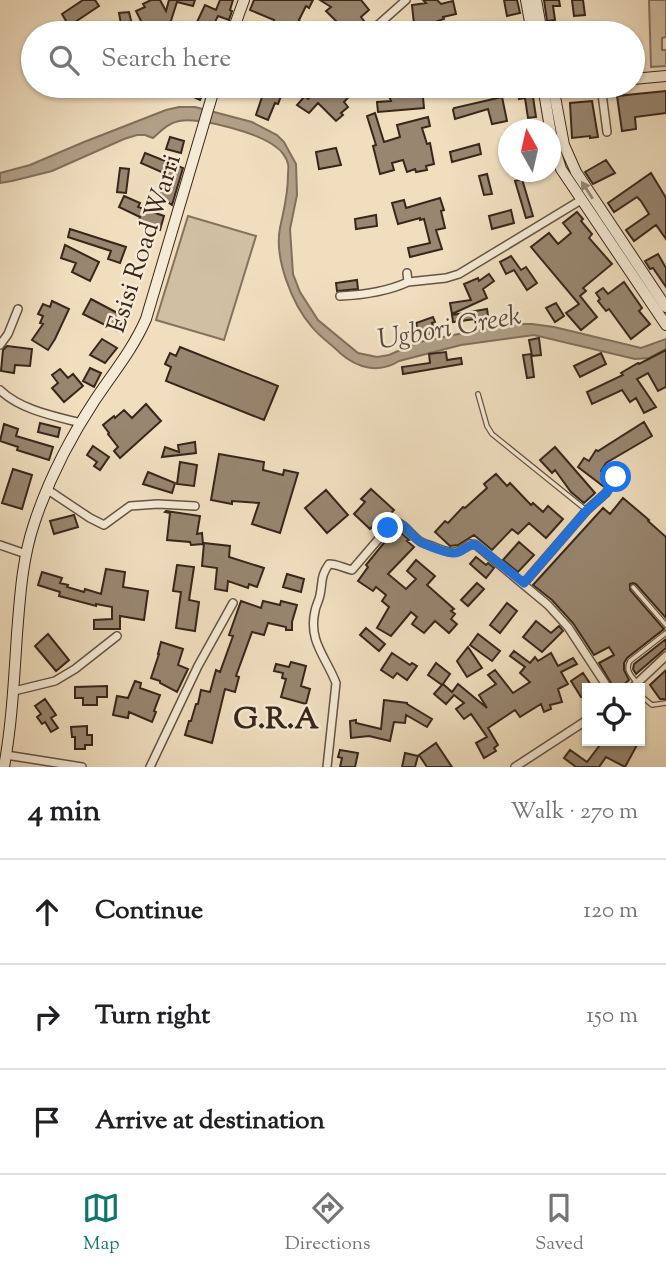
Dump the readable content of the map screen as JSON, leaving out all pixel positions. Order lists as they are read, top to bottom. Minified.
{"streets":{"street":["Esisi Road Warri"]},"districts":["G.R.A"],"water":["Ugbori Creek"],"north":"top","page":{"search":"Search here","heading":["4 min","Walk · 270 m"],"list":[["Continue","120 m"],["Turn right","150 m"],"Arrive at destination"],"nav":["Map","Directions","Saved"]}}
